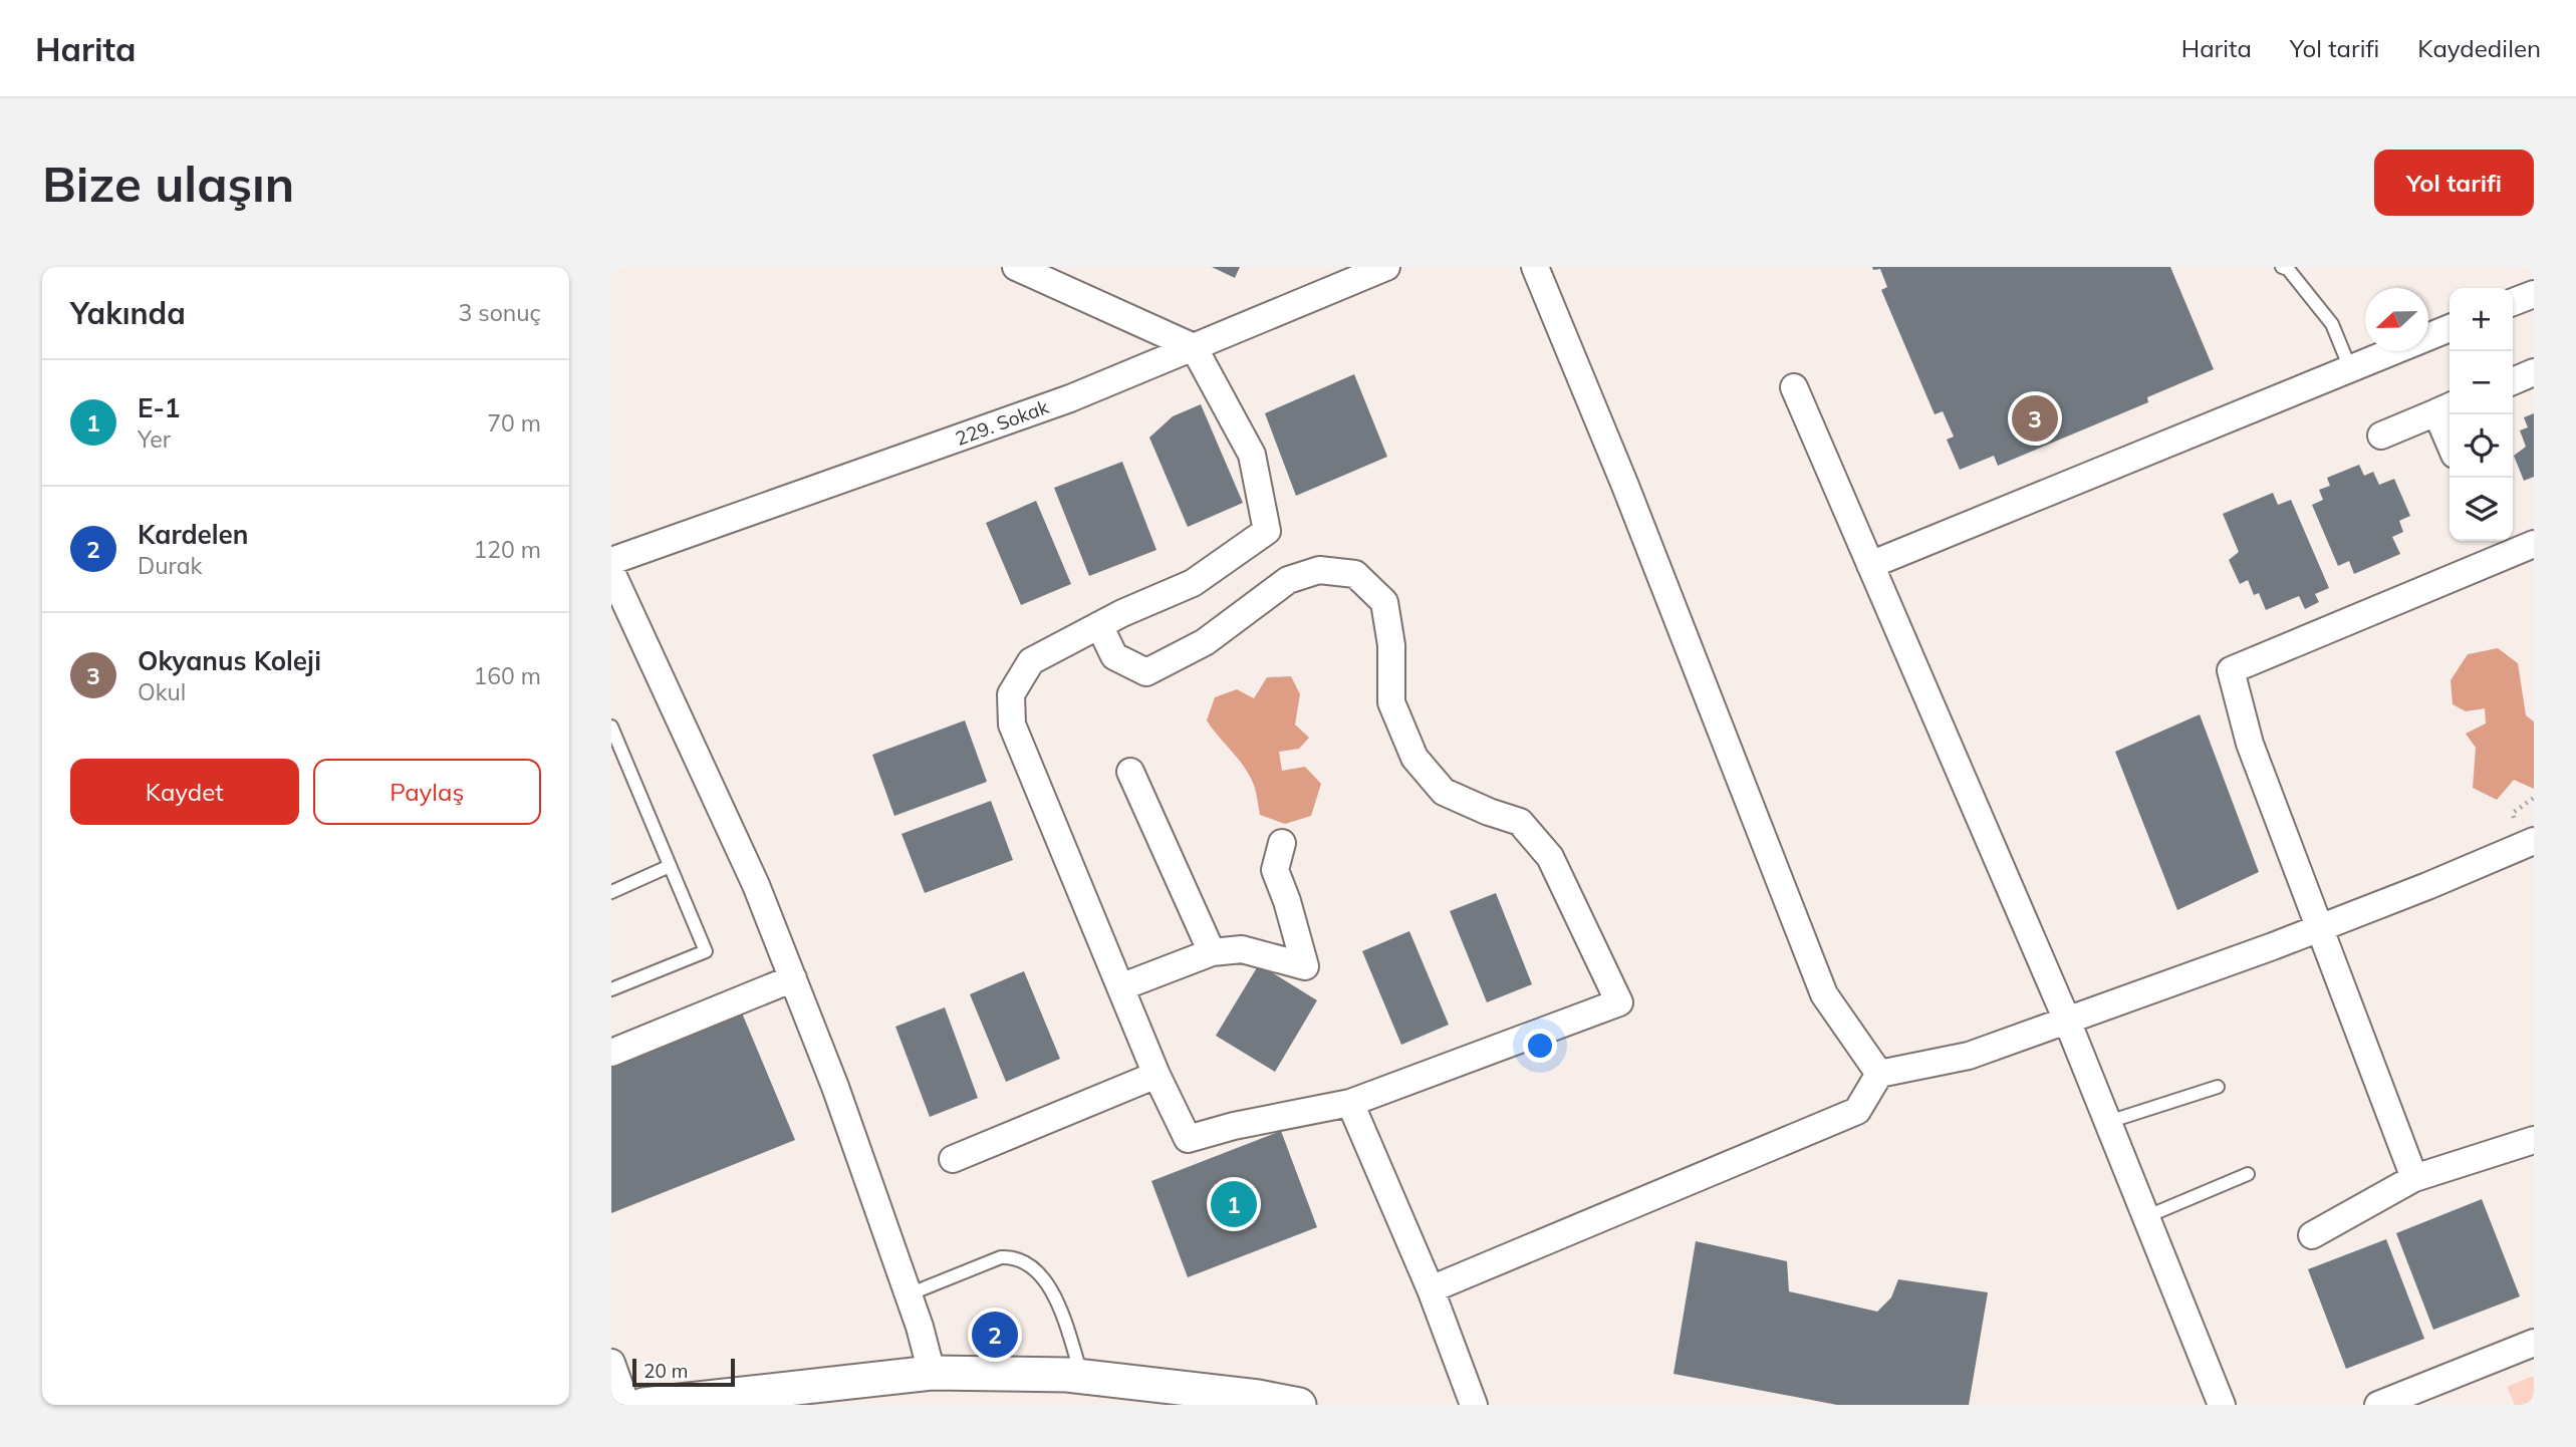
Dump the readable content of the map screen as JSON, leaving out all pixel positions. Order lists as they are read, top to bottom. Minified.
{"streets":{"street":["229. Sokak"]},"scale_bar":"20 m","north":"left","page":{"header":"Harita","nav":["Harita","Yol tarifi","Kaydedilen"],"buttons":["Yol tarifi",["Kaydet","Paylaş"]],"title":"Bize ulaşın","heading":["Yakında","3 sonuç"],"map_buttons":["+","−"],"list":[{"mark":"1","name":"E-1","note":"Yer","value":"70 m"},{"mark":"2","name":"Kardelen","note":"Durak","value":"120 m"},{"mark":"3","name":"Okyanus Koleji","note":"Okul","value":"160 m"}],"pins":["3","1","2"],"scale":"20 m"}}
